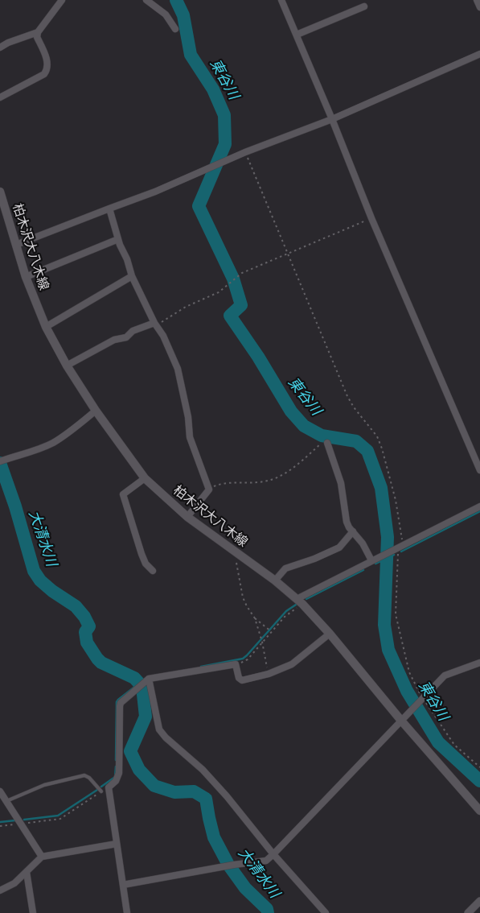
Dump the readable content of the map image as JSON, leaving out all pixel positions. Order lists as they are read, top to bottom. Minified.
{"streets":{"main road":["柏木沢大八木線"]},"water":["東谷川","大清水川"]}
